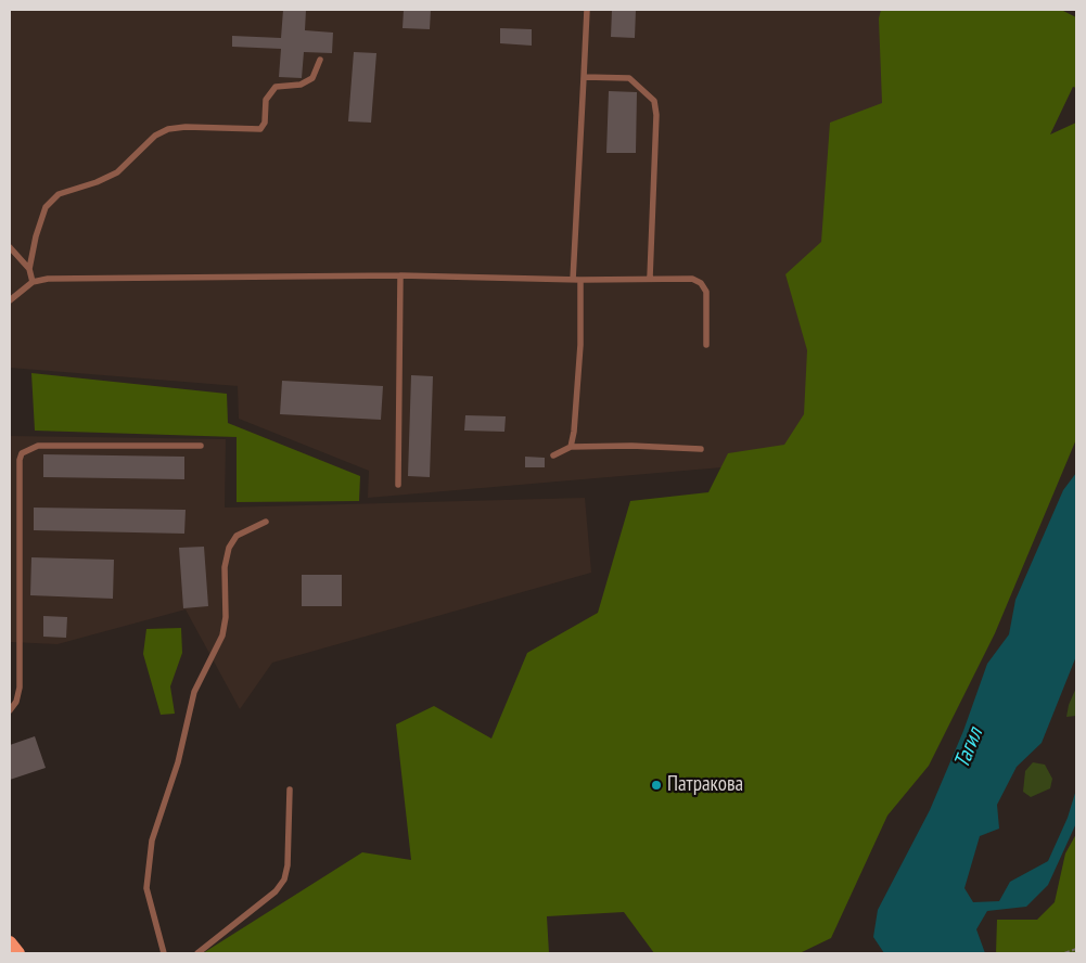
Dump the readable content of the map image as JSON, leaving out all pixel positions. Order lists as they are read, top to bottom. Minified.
{"water":["Тагил"],"places":["Патракова"]}
